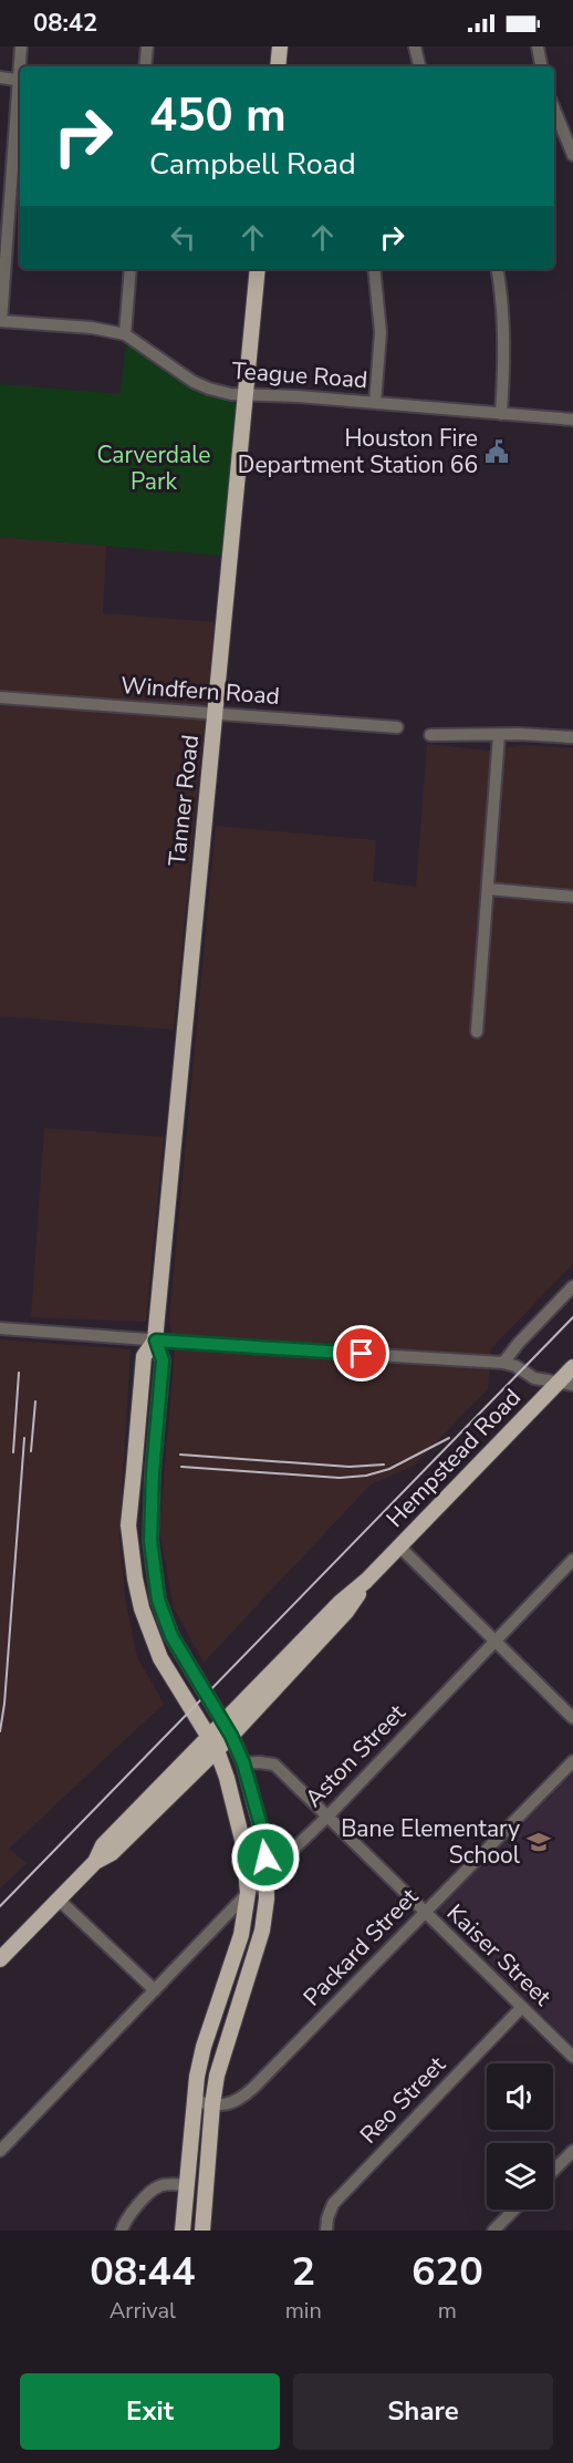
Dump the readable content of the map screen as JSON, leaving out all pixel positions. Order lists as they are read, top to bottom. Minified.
{"streets":{"main road":["Tanner Road","Hempstead Road"],"street":["Teague Road","Windfern Road","Aston Street","Packard Street","Kaiser Street","Reo Street"]},"crossings":[["Teague Road","Tanner Road"],["Windfern Road","Tanner Road"],["Aston Street","Kaiser Street"],["Packard Street","Kaiser Street"],["Kaiser Street","Reo Street"]],"parks":["Carverdale Park"],"places":{"public building":["Houston Fire Department Station 66"],"school or university":["Bane Elementary School"]},"page":{"status":"08:42","turn":["450 m","Campbell Road"],"eta":["08:44","Arrival","2","min","620","m"],"buttons":["Exit","Share"]}}
